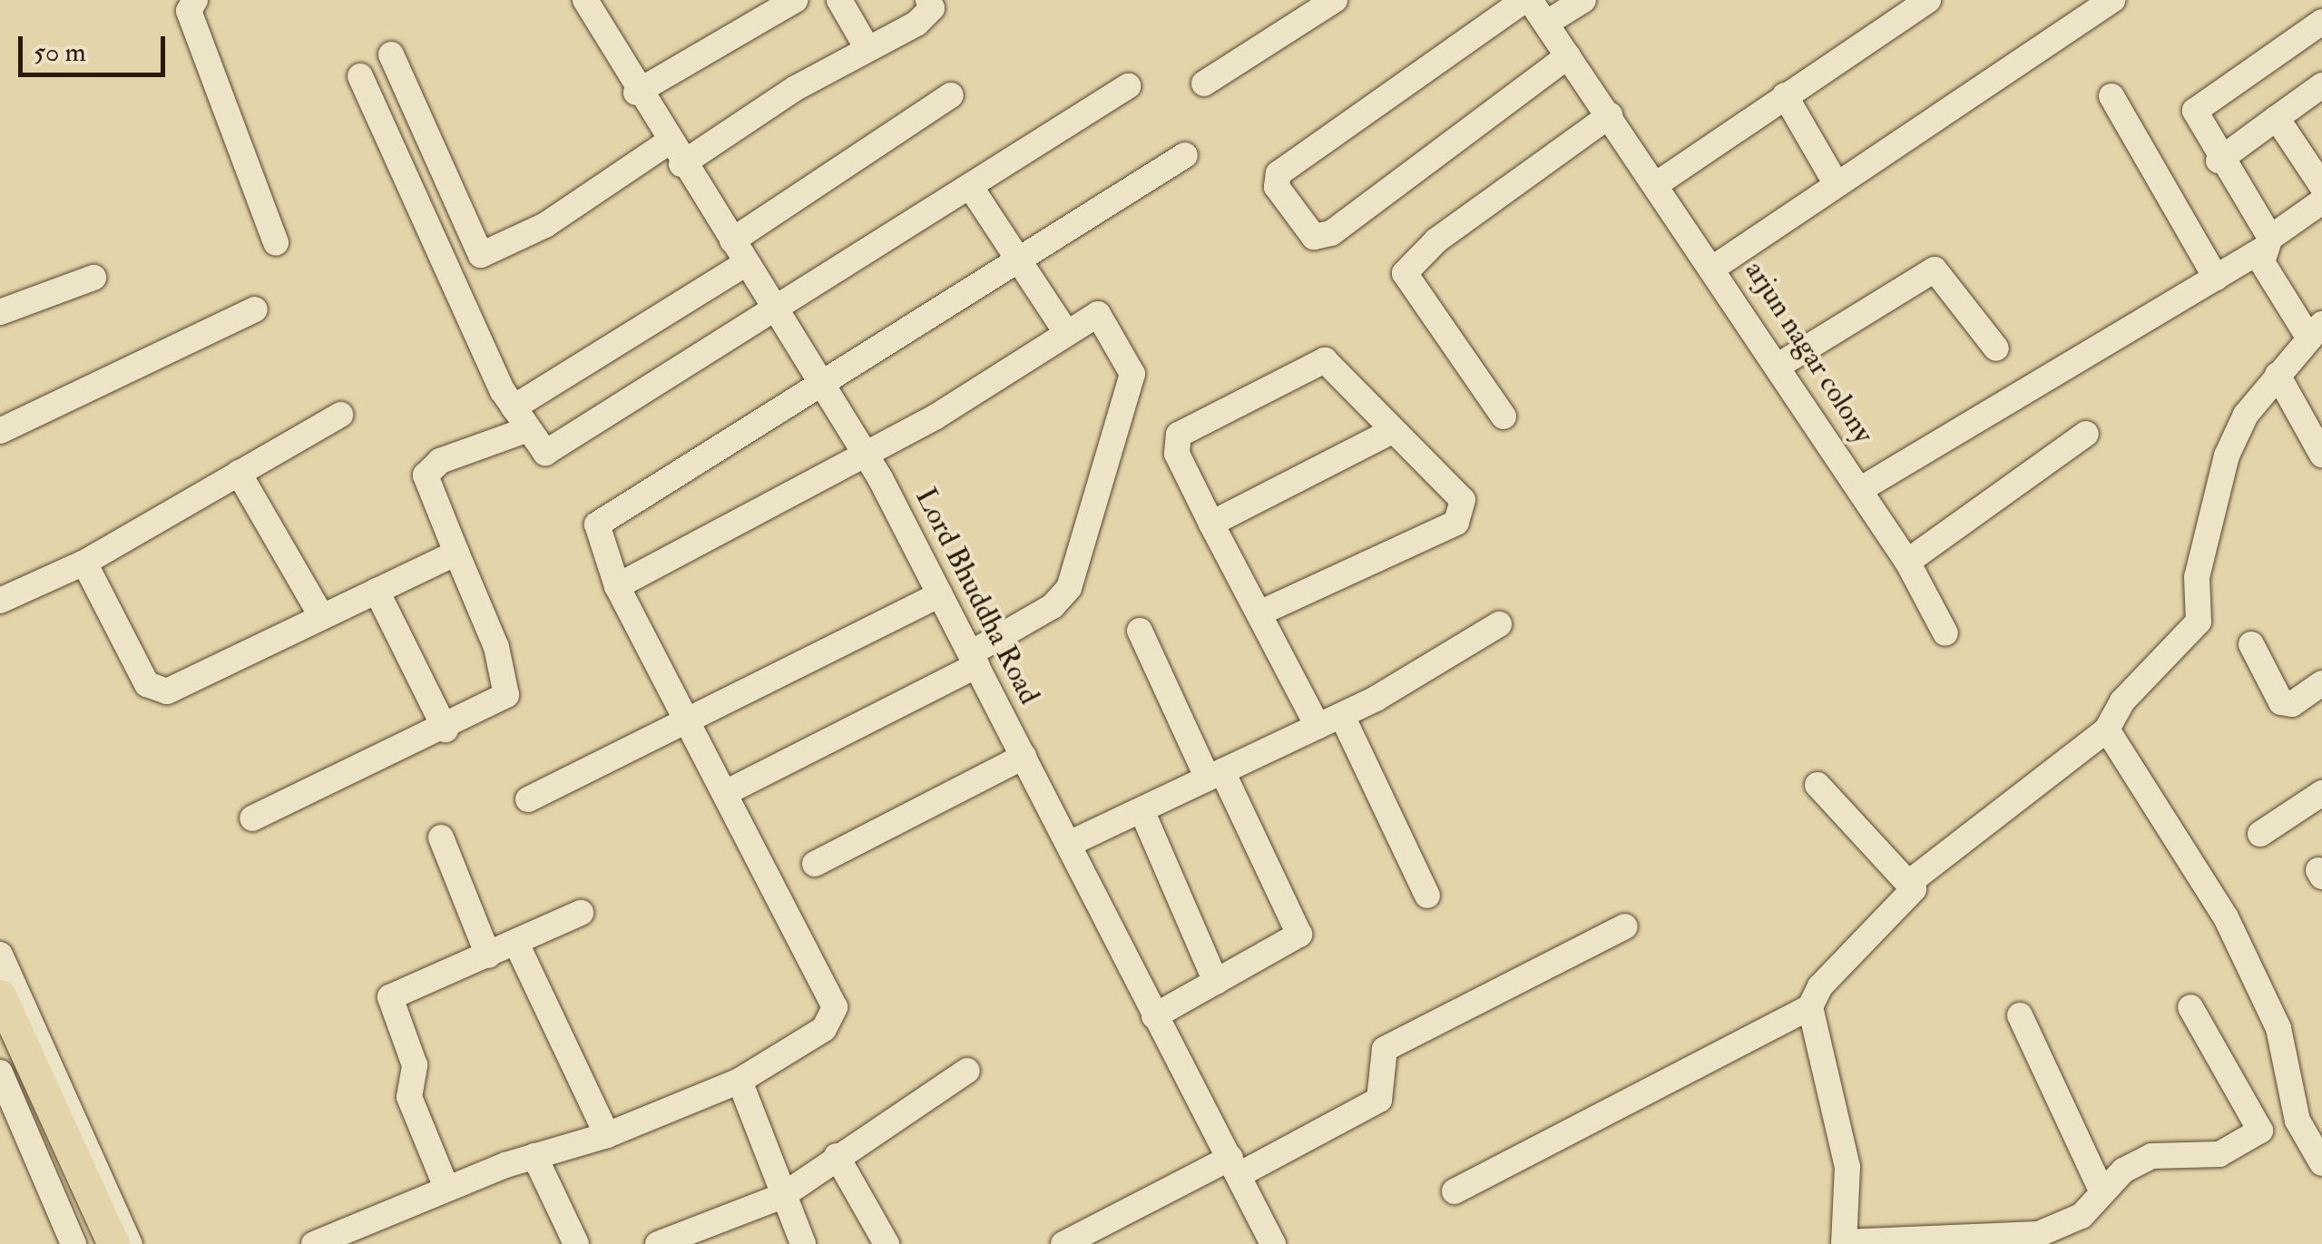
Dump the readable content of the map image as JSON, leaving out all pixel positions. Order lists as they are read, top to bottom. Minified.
{"streets":{"street":["arjun nagar colony","Lord Bhuddha Road"]},"scale_bar":"50 m"}
